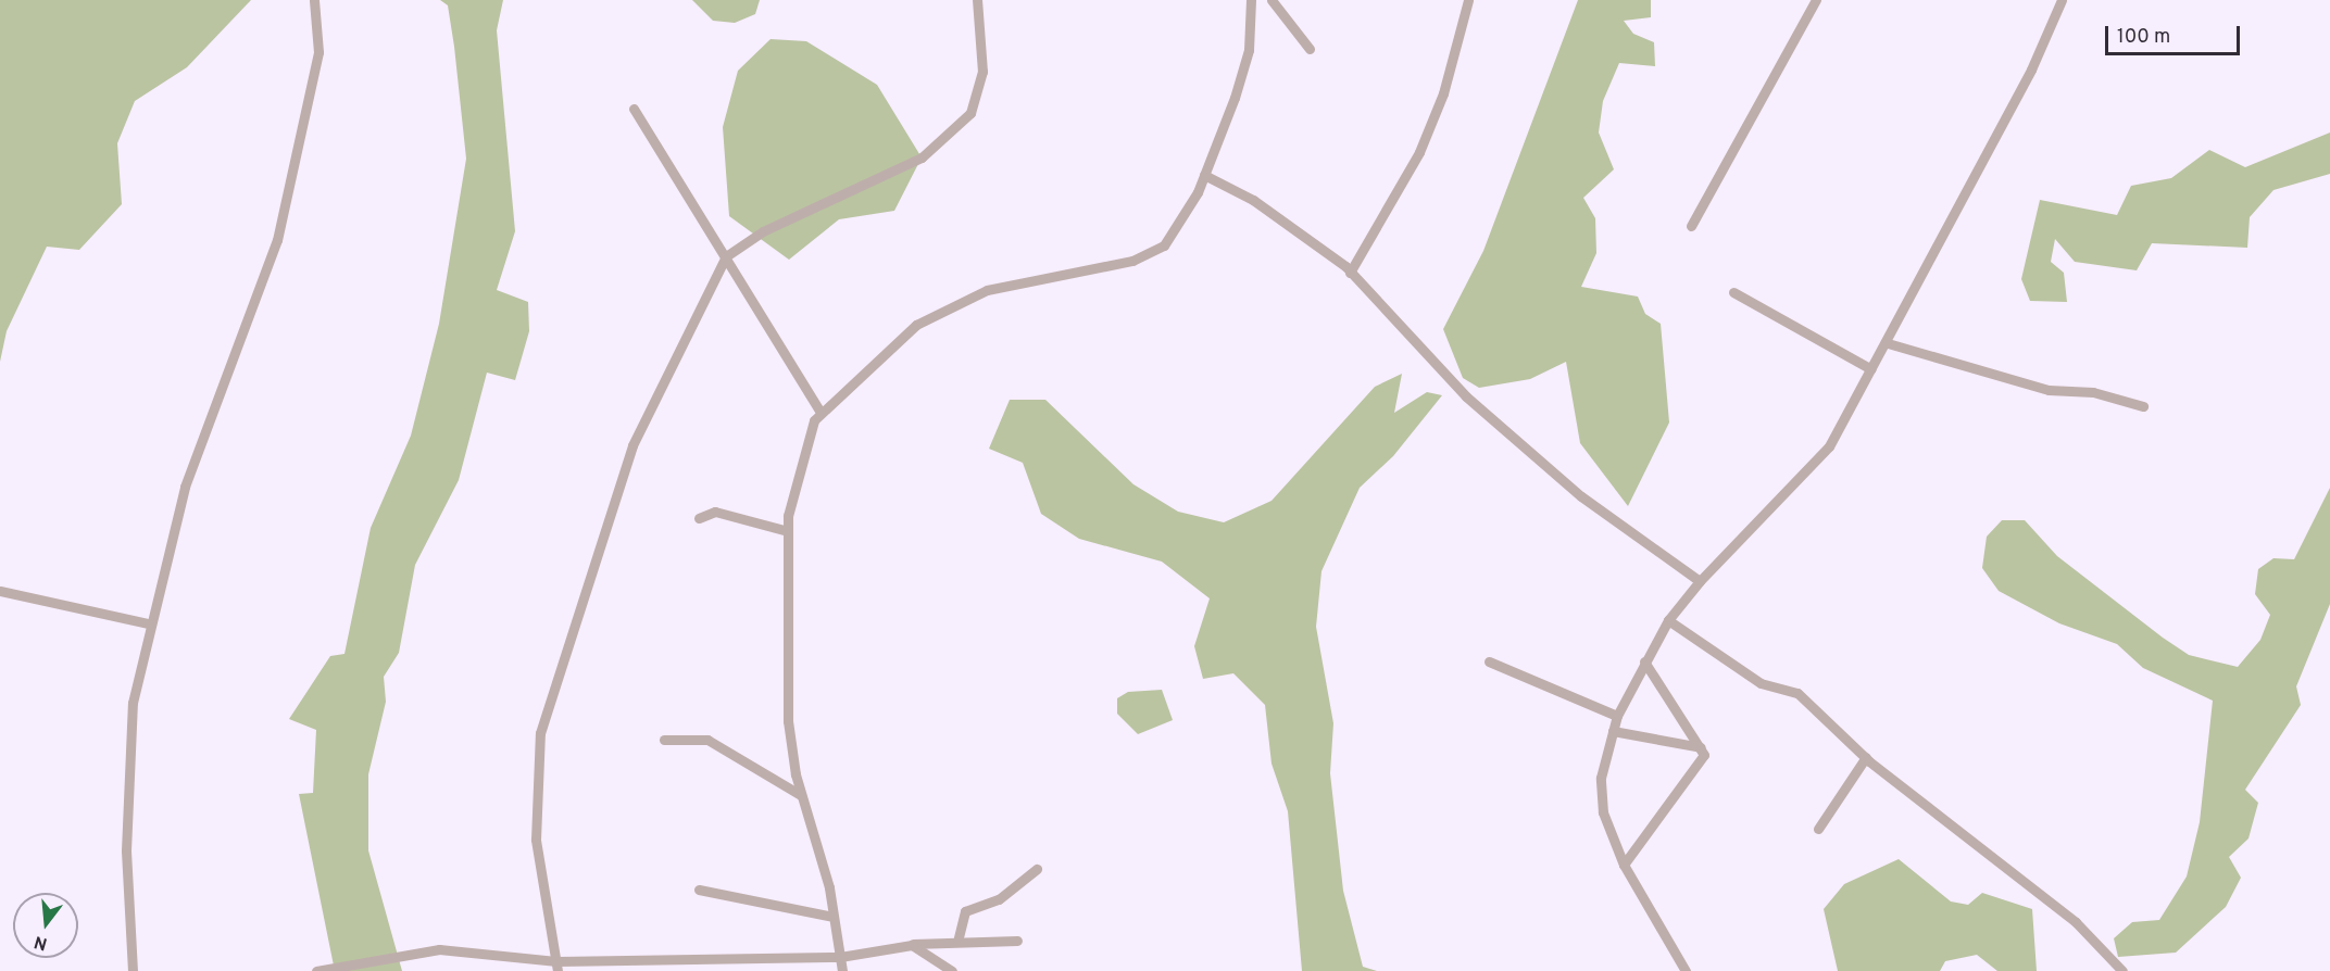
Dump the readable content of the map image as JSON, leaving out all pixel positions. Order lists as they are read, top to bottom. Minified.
{"scale_bar":"100 m","north":"bottom"}
